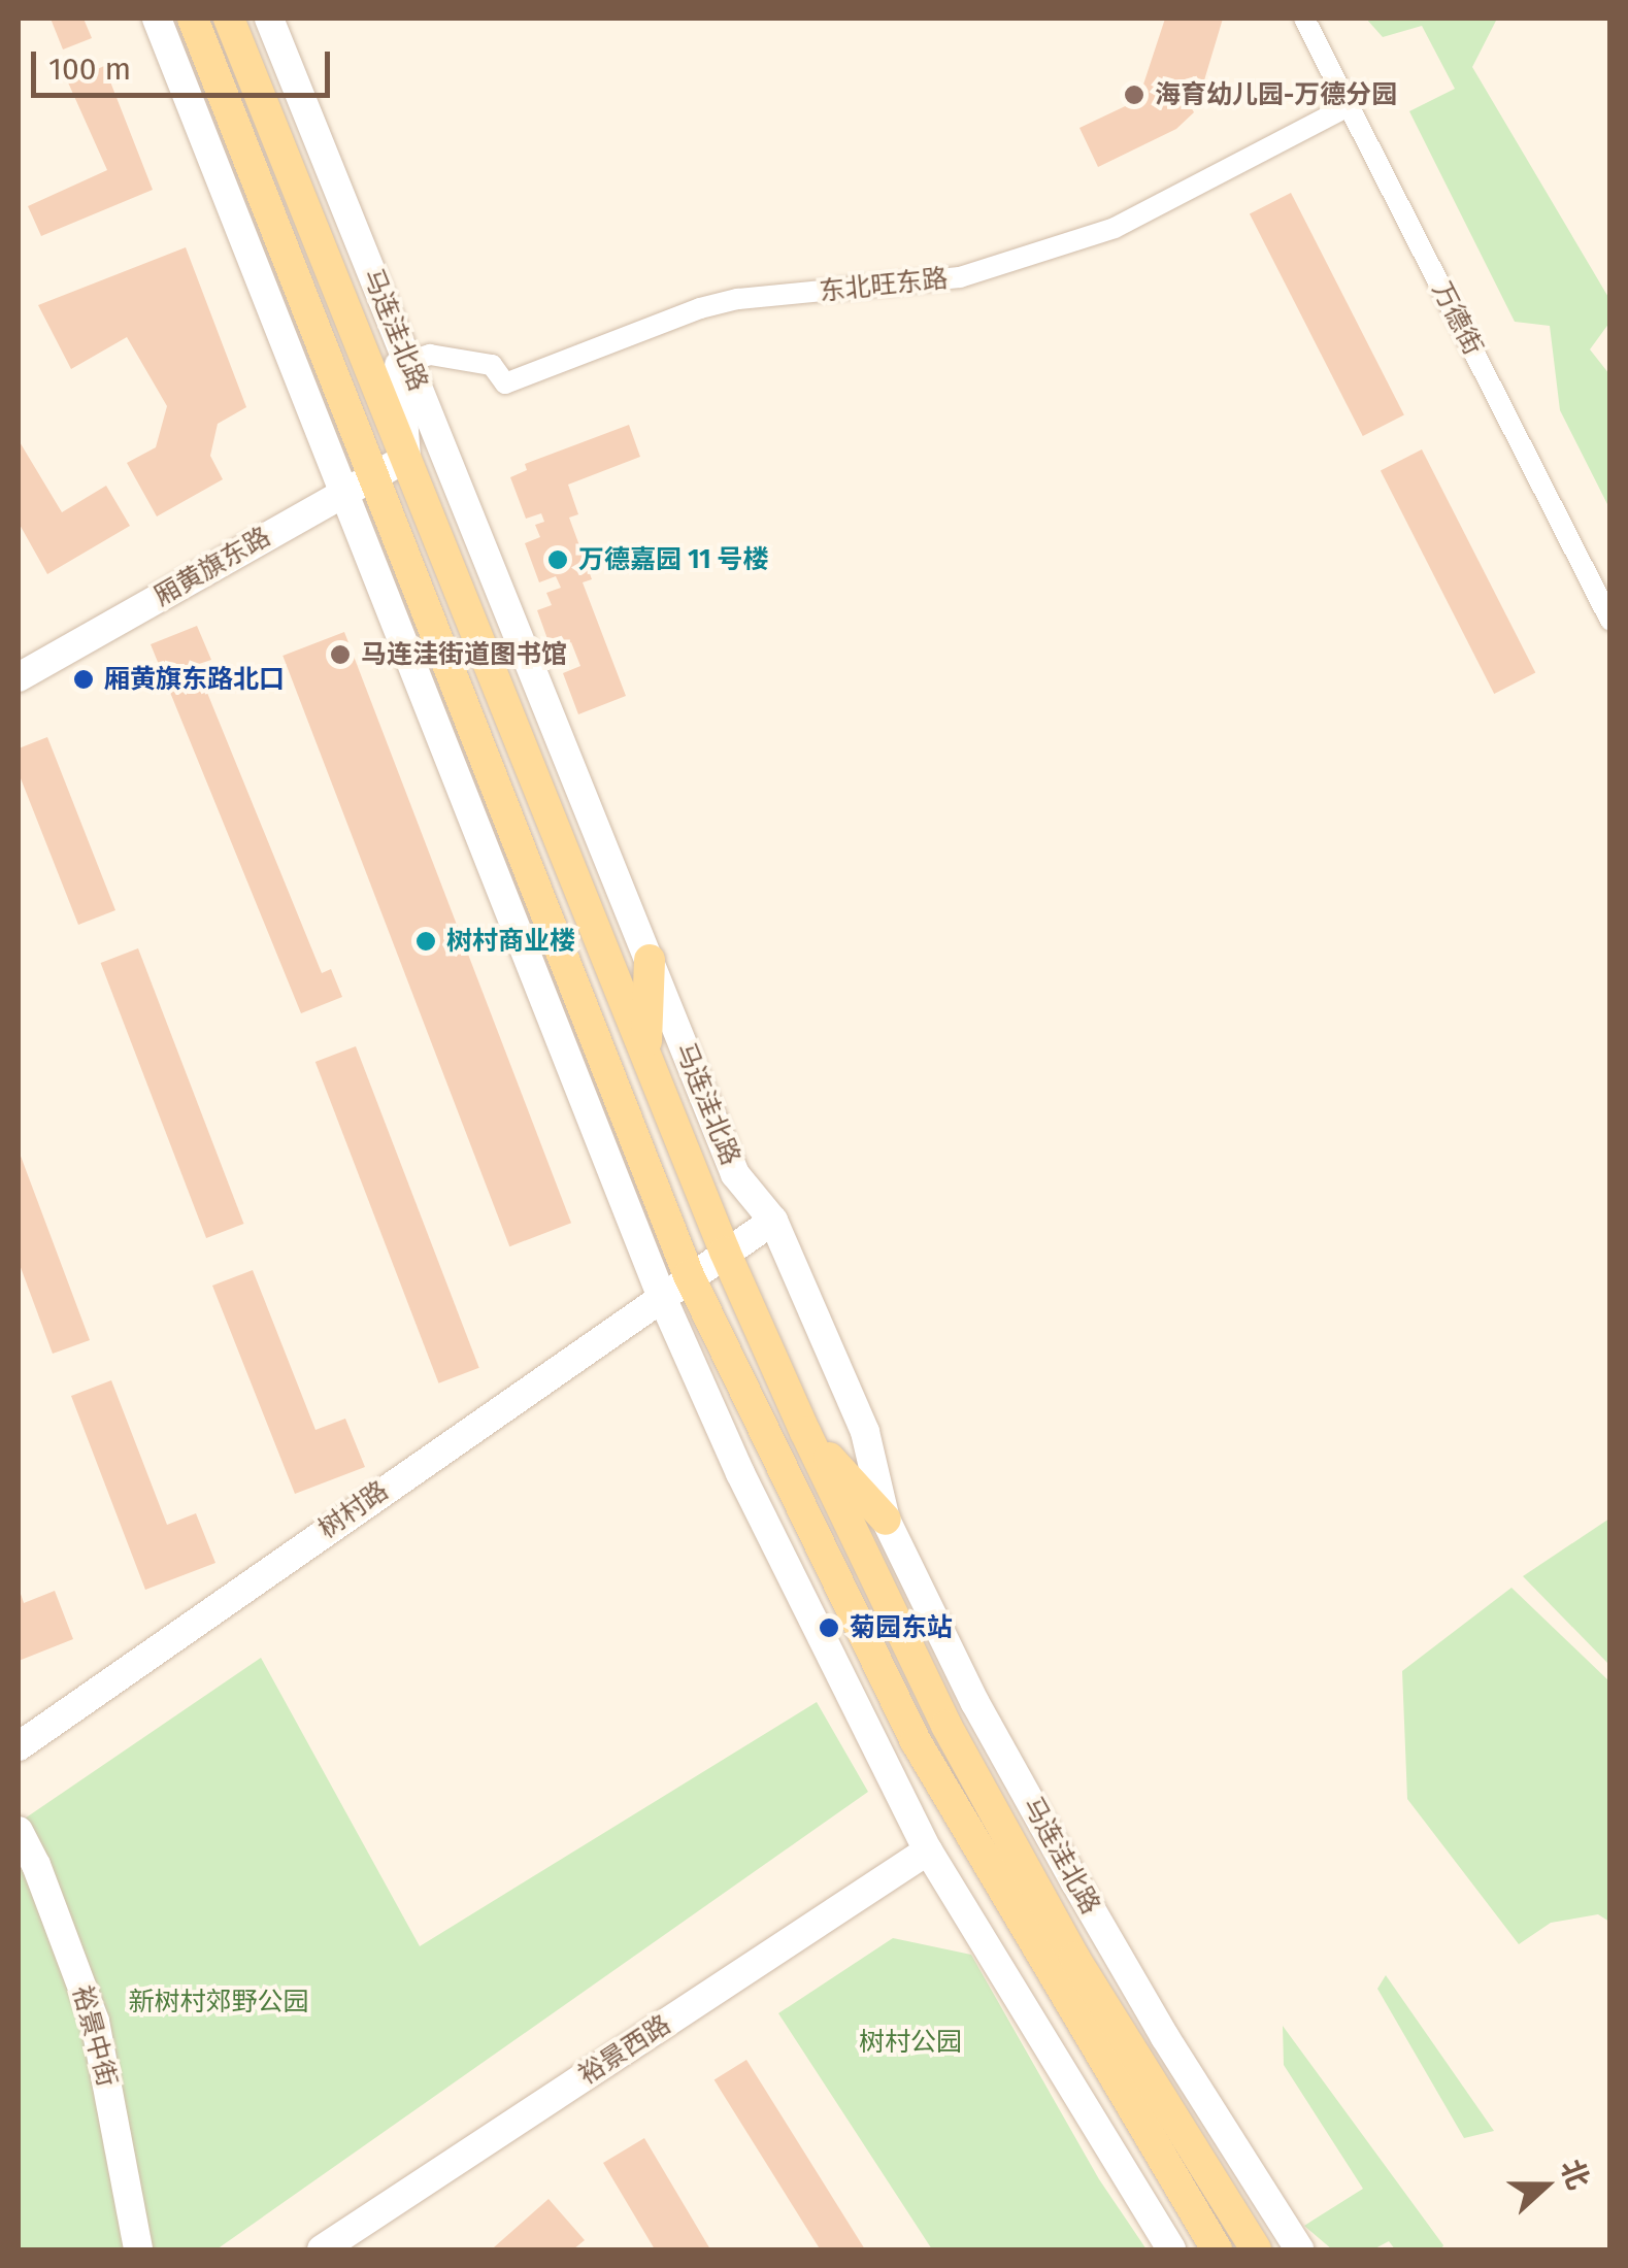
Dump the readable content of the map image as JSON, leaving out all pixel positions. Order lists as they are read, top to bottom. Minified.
{"streets":{"main road":["马连洼北路"],"street":["东北旺东路","万德街","厢黄旗东路","树村路","裕景中街","裕景西路"]},"crossings":[["东北旺东路","万德街"],["东北旺东路","马连洼北路"],["马连洼北路","厢黄旗东路"],["马连洼北路","树村路"]],"parks":["新树村郊野公园","树村公园"],"places":["海育幼儿园-万德分园","万德嘉园 11 号楼","马连洼街道图书馆","厢黄旗东路北口","树村商业楼","菊园东站"],"scale_bar":"100 m","north":"right"}
